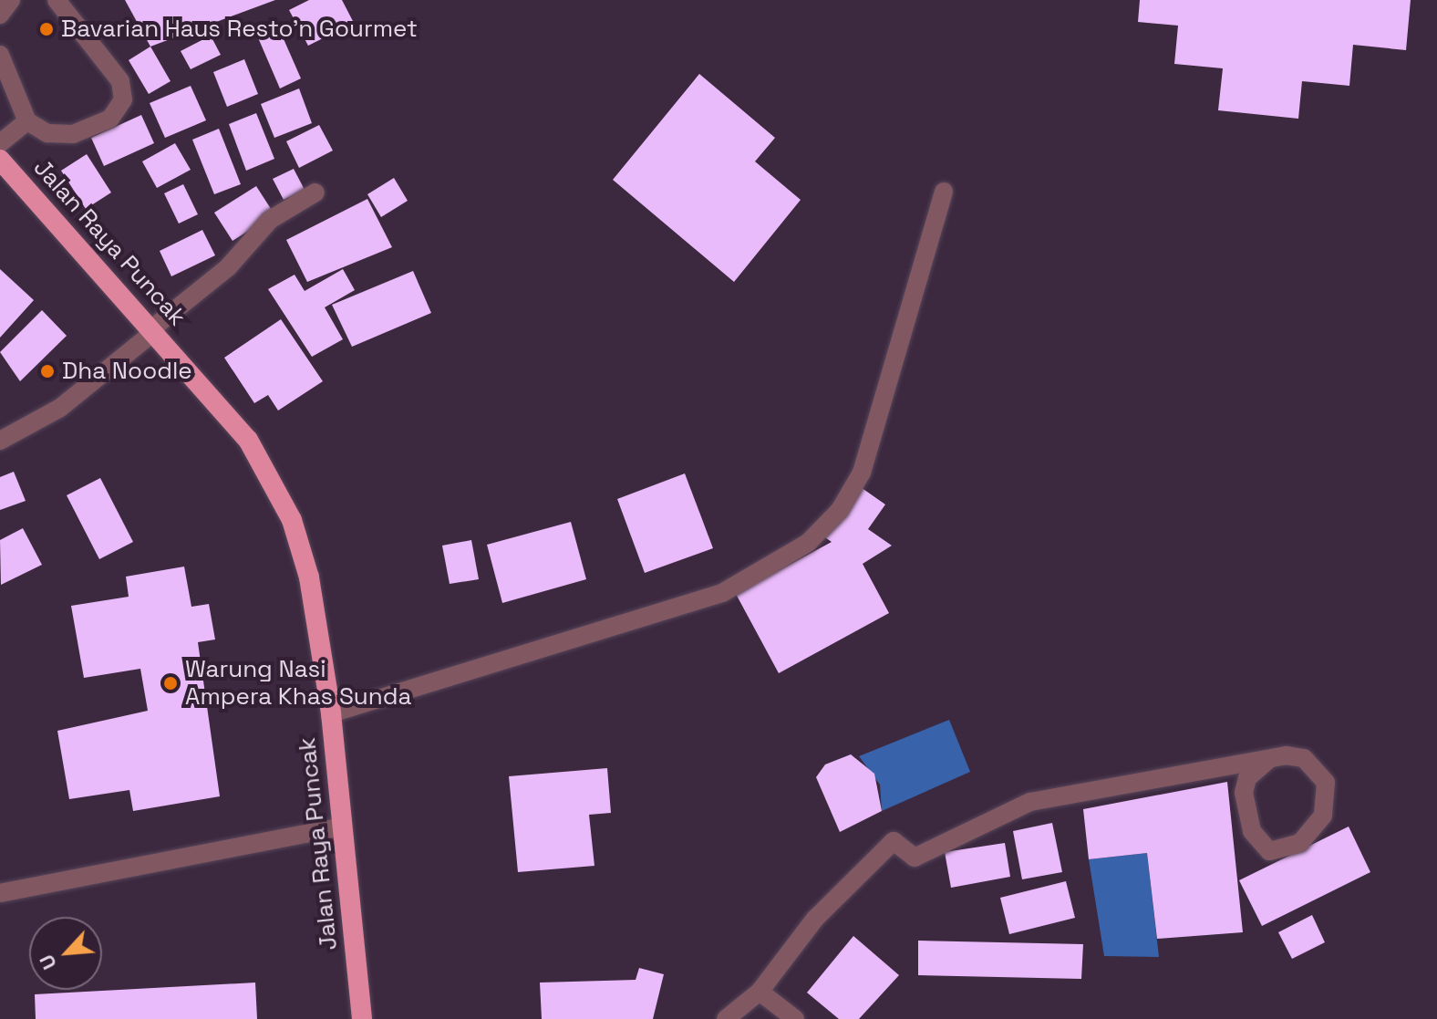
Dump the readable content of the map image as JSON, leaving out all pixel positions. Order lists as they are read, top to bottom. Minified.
{"streets":{"highway":["Jalan Raya Puncak"]},"places":["Bavarian Haus Resto'n Gourmet","Dha Noodle","Warung Nasi Ampera Khas Sunda"],"north":"bottom left"}
